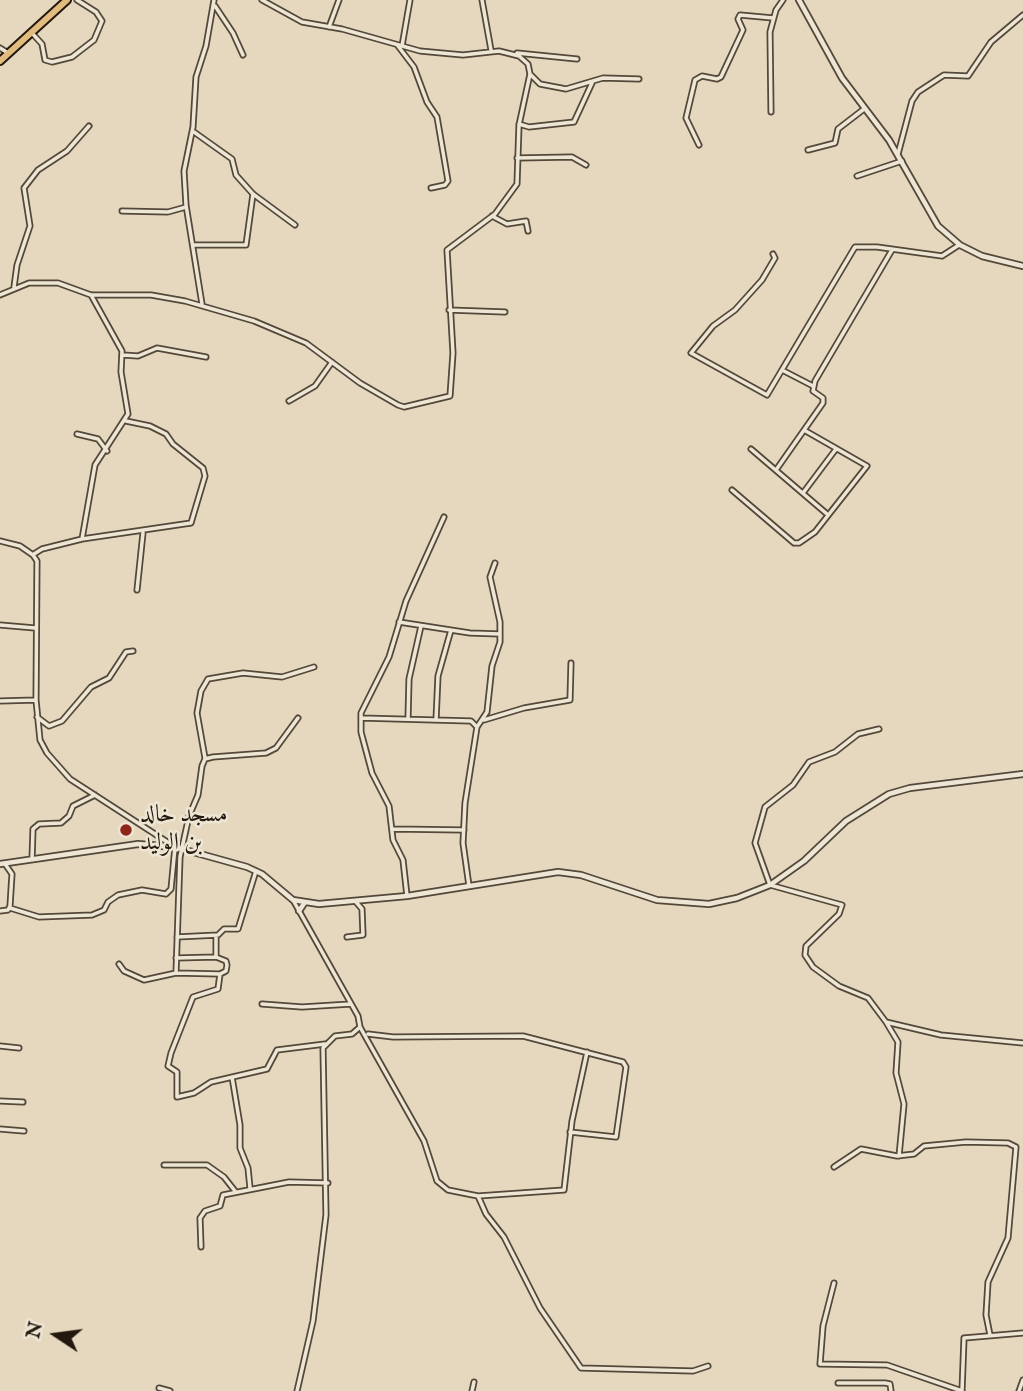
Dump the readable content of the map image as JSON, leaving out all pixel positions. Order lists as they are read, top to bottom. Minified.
{"places":["مسجد خالد بن الوليد"],"north":"left"}
